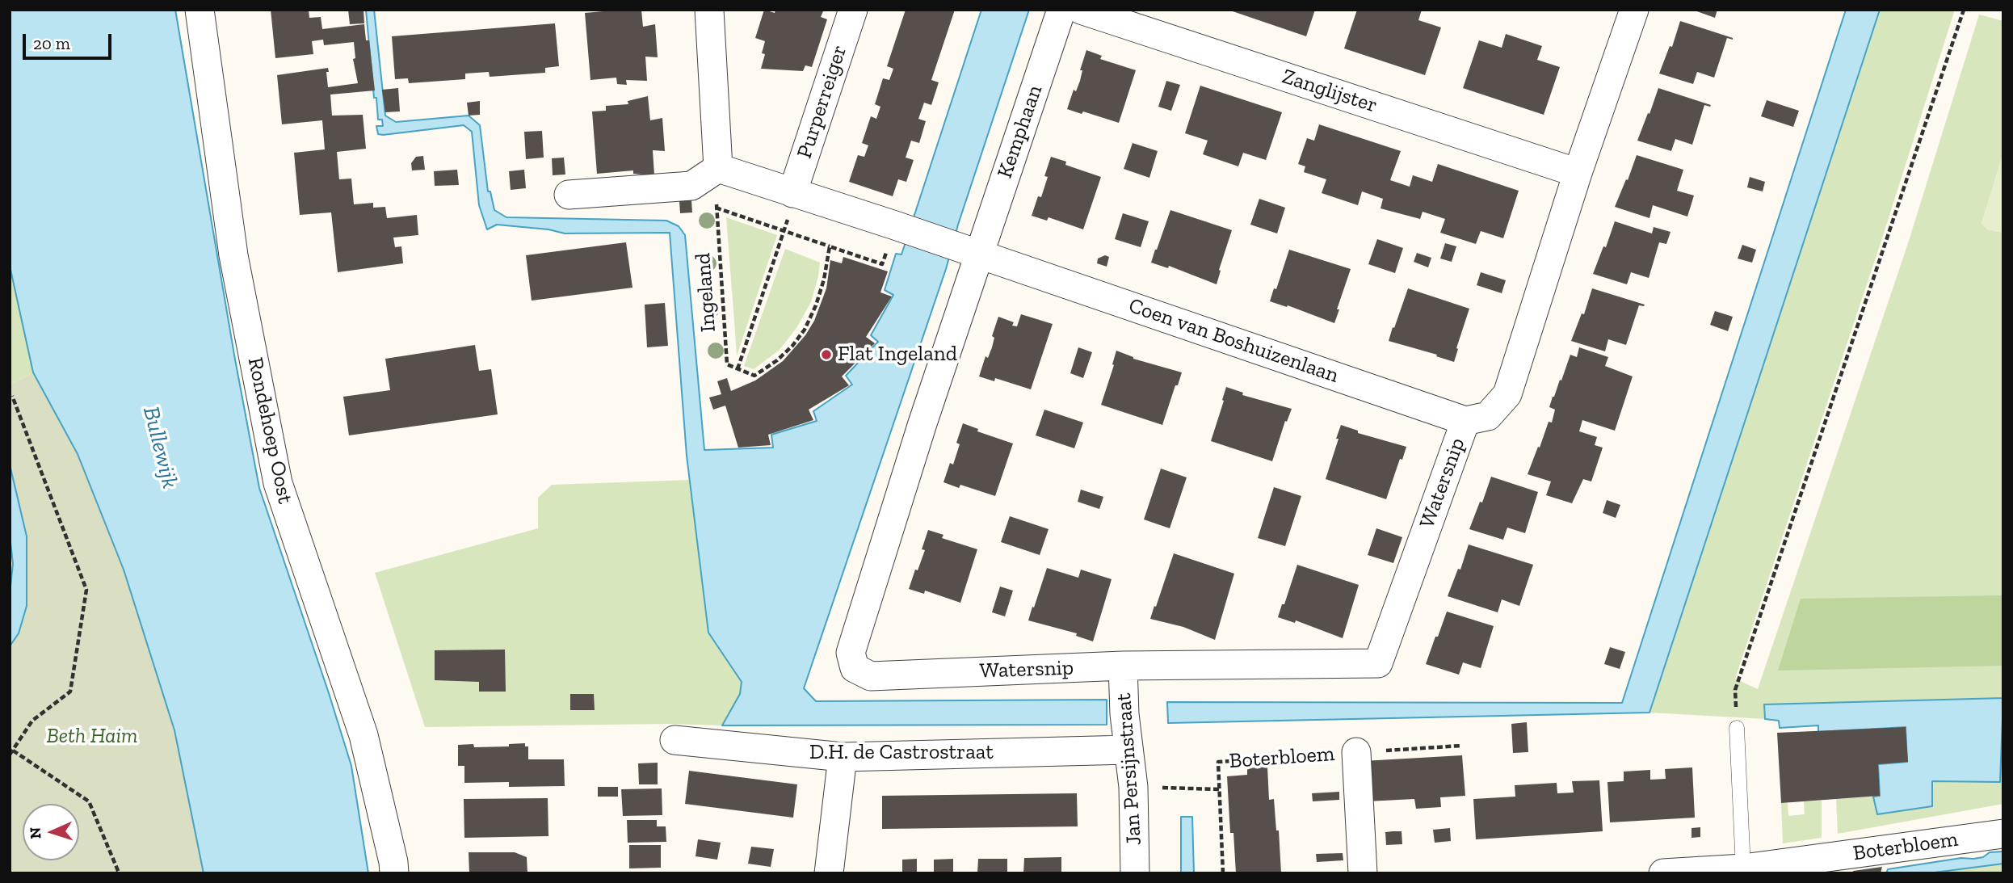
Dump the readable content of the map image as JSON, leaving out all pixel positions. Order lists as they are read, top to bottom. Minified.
{"streets":{"street":["Zanglijster","Purperreiger","Kemphaan","Coen van Boshuizenlaan","Rondehoep Oost","Watersnip","D.H. de Castrostraat","Boterbloem","Jan Persijnstraat"],"path":["Ingeland"]},"crossings":[["Purperreiger","Ingeland"],["Purperreiger","Coen van Boshuizenlaan"],["Kemphaan","Coen van Boshuizenlaan"],["Kemphaan","Watersnip"],["Ingeland","Coen van Boshuizenlaan"],["Coen van Boshuizenlaan","Watersnip"],["Watersnip","Jan Persijnstraat"],["D.H. de Castrostraat","Jan Persijnstraat"]],"water":["Bullewijk"],"parks":["Beth Haim"],"places":["Flat Ingeland"],"scale_bar":"20 m","north":"left"}
